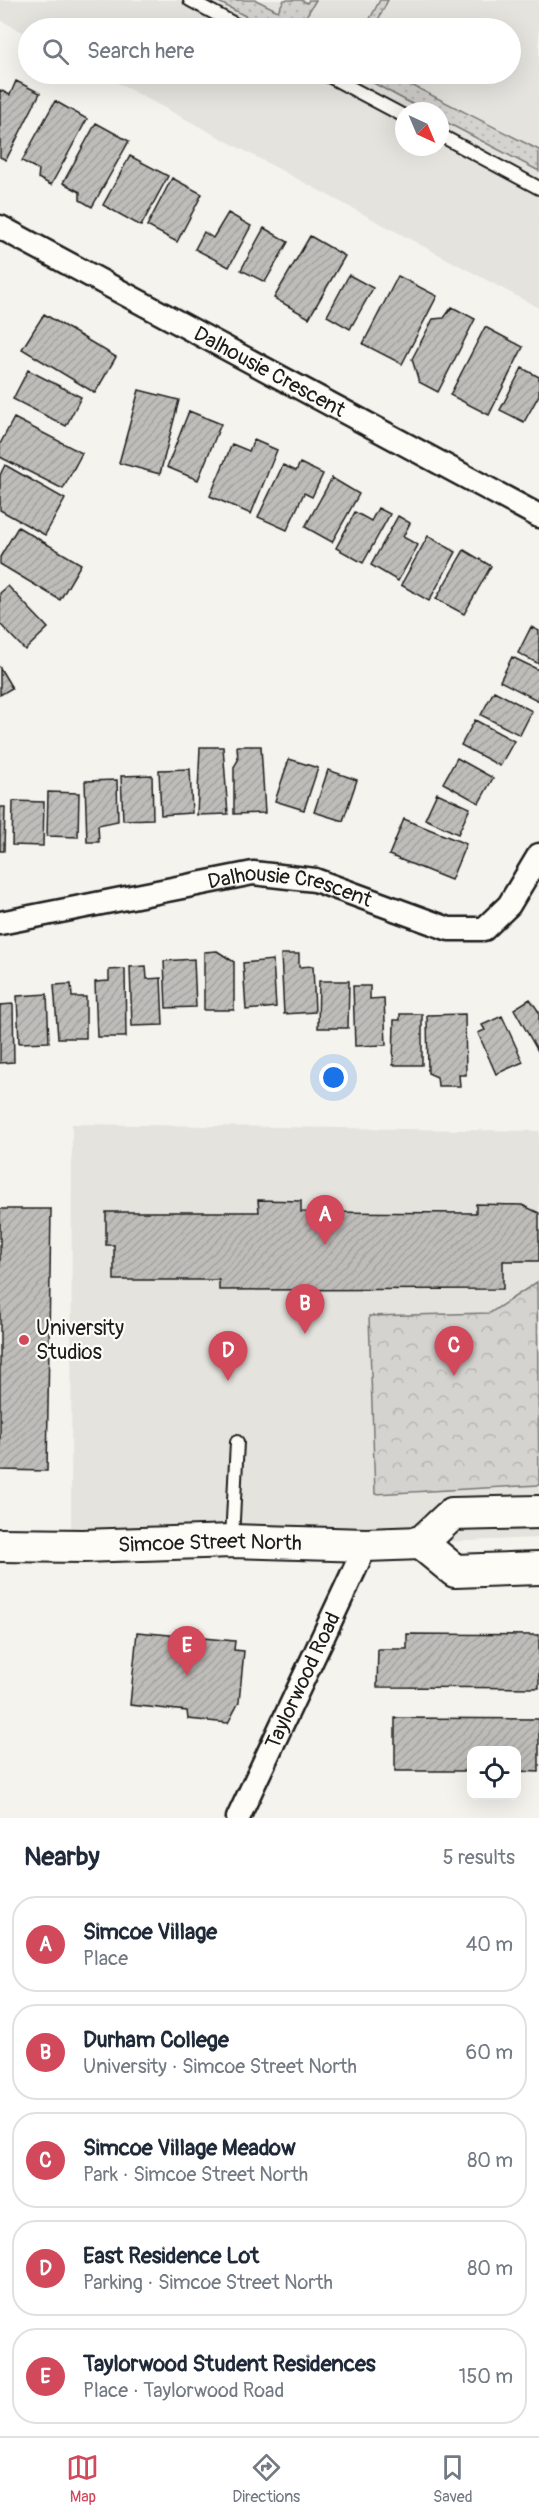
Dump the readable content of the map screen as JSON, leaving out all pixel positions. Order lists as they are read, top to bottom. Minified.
{"streets":{"main road":["Simcoe Street North"],"street":["Dalhousie Crescent","Taylorwood Road"]},"crossings":[["Simcoe Street North","Taylorwood Road"]],"places":["University Studios"],"north":"bottom right","page":{"search":"Search here","pins":["A","B","C","D","E"],"heading":["Nearby","5 results"],"list":[{"mark":"A","name":"Simcoe Village","note":"Place","value":"40 m"},{"mark":"B","name":"Durham College","note":"University · Simcoe Street North","value":"60 m"},{"mark":"C","name":"Simcoe Village Meadow","note":"Park · Simcoe Street North","value":"80 m"},{"mark":"D","name":"East Residence Lot","note":"Parking · Simcoe Street North","value":"80 m"},{"mark":"E","name":"Taylorwood Student Residences","note":"Place · Taylorwood Road","value":"150 m"}],"nav":["Map","Directions","Saved"]}}
